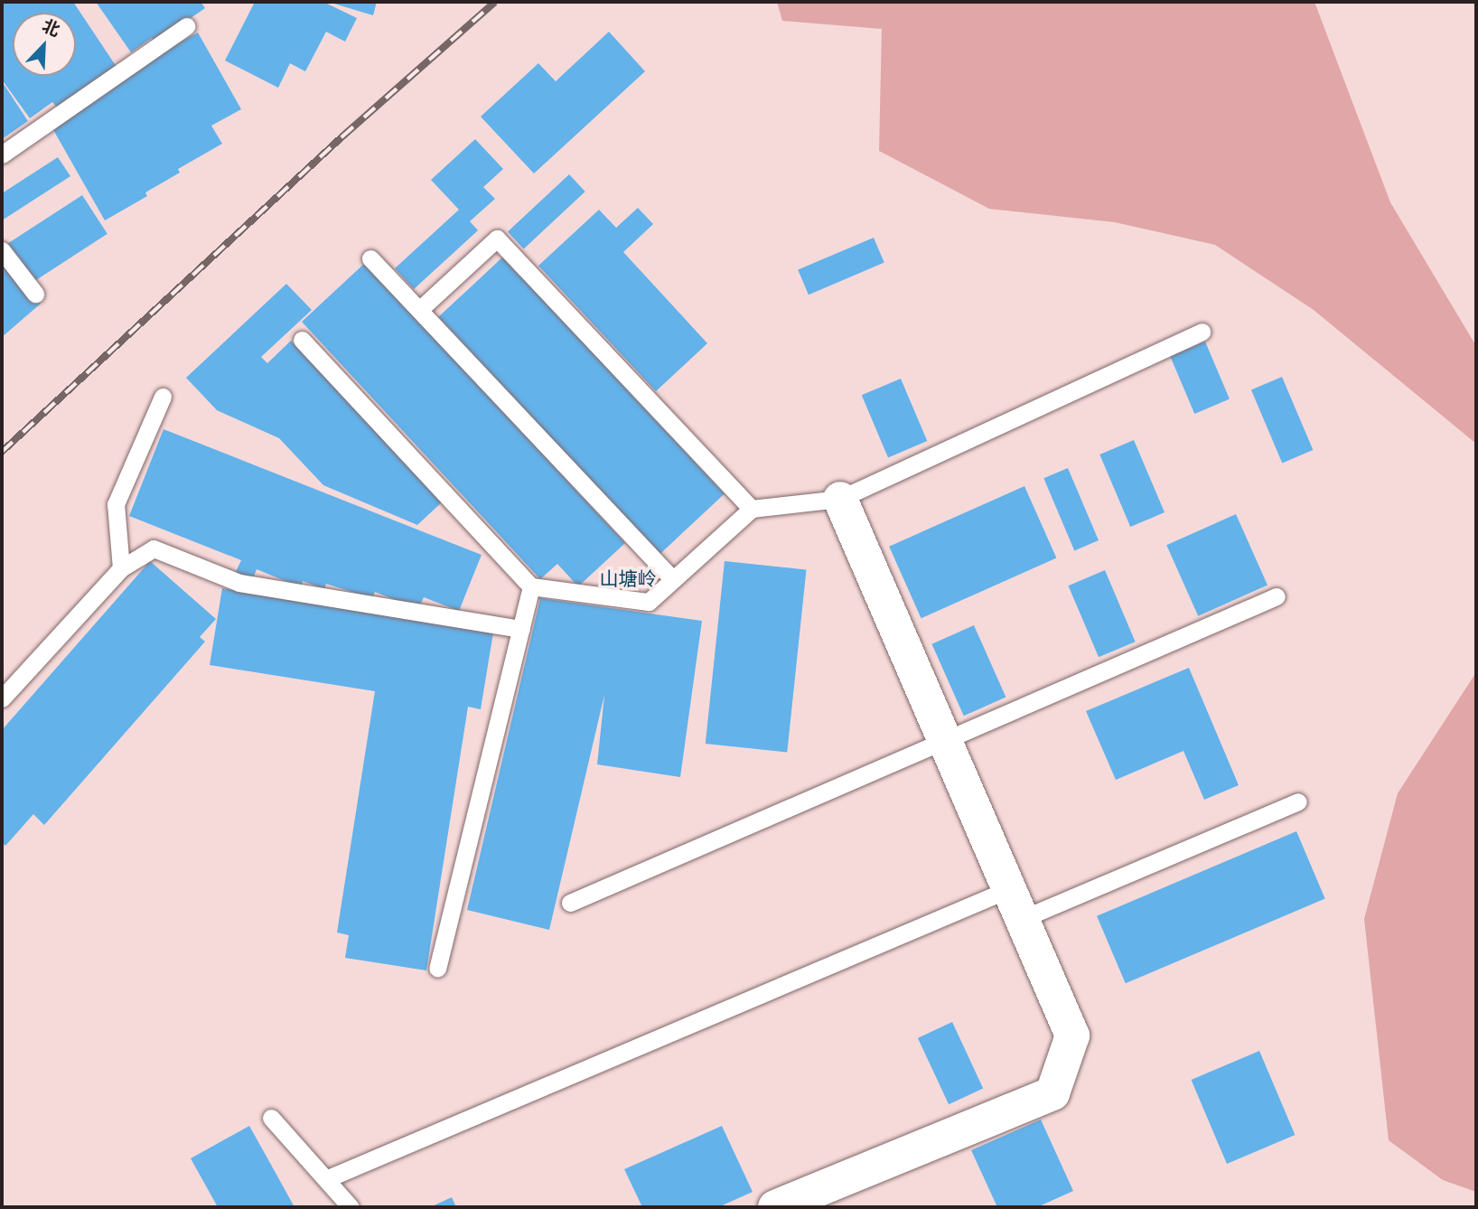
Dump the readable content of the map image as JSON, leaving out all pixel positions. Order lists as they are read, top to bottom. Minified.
{"districts":["山塘岭"],"north":"top right"}
